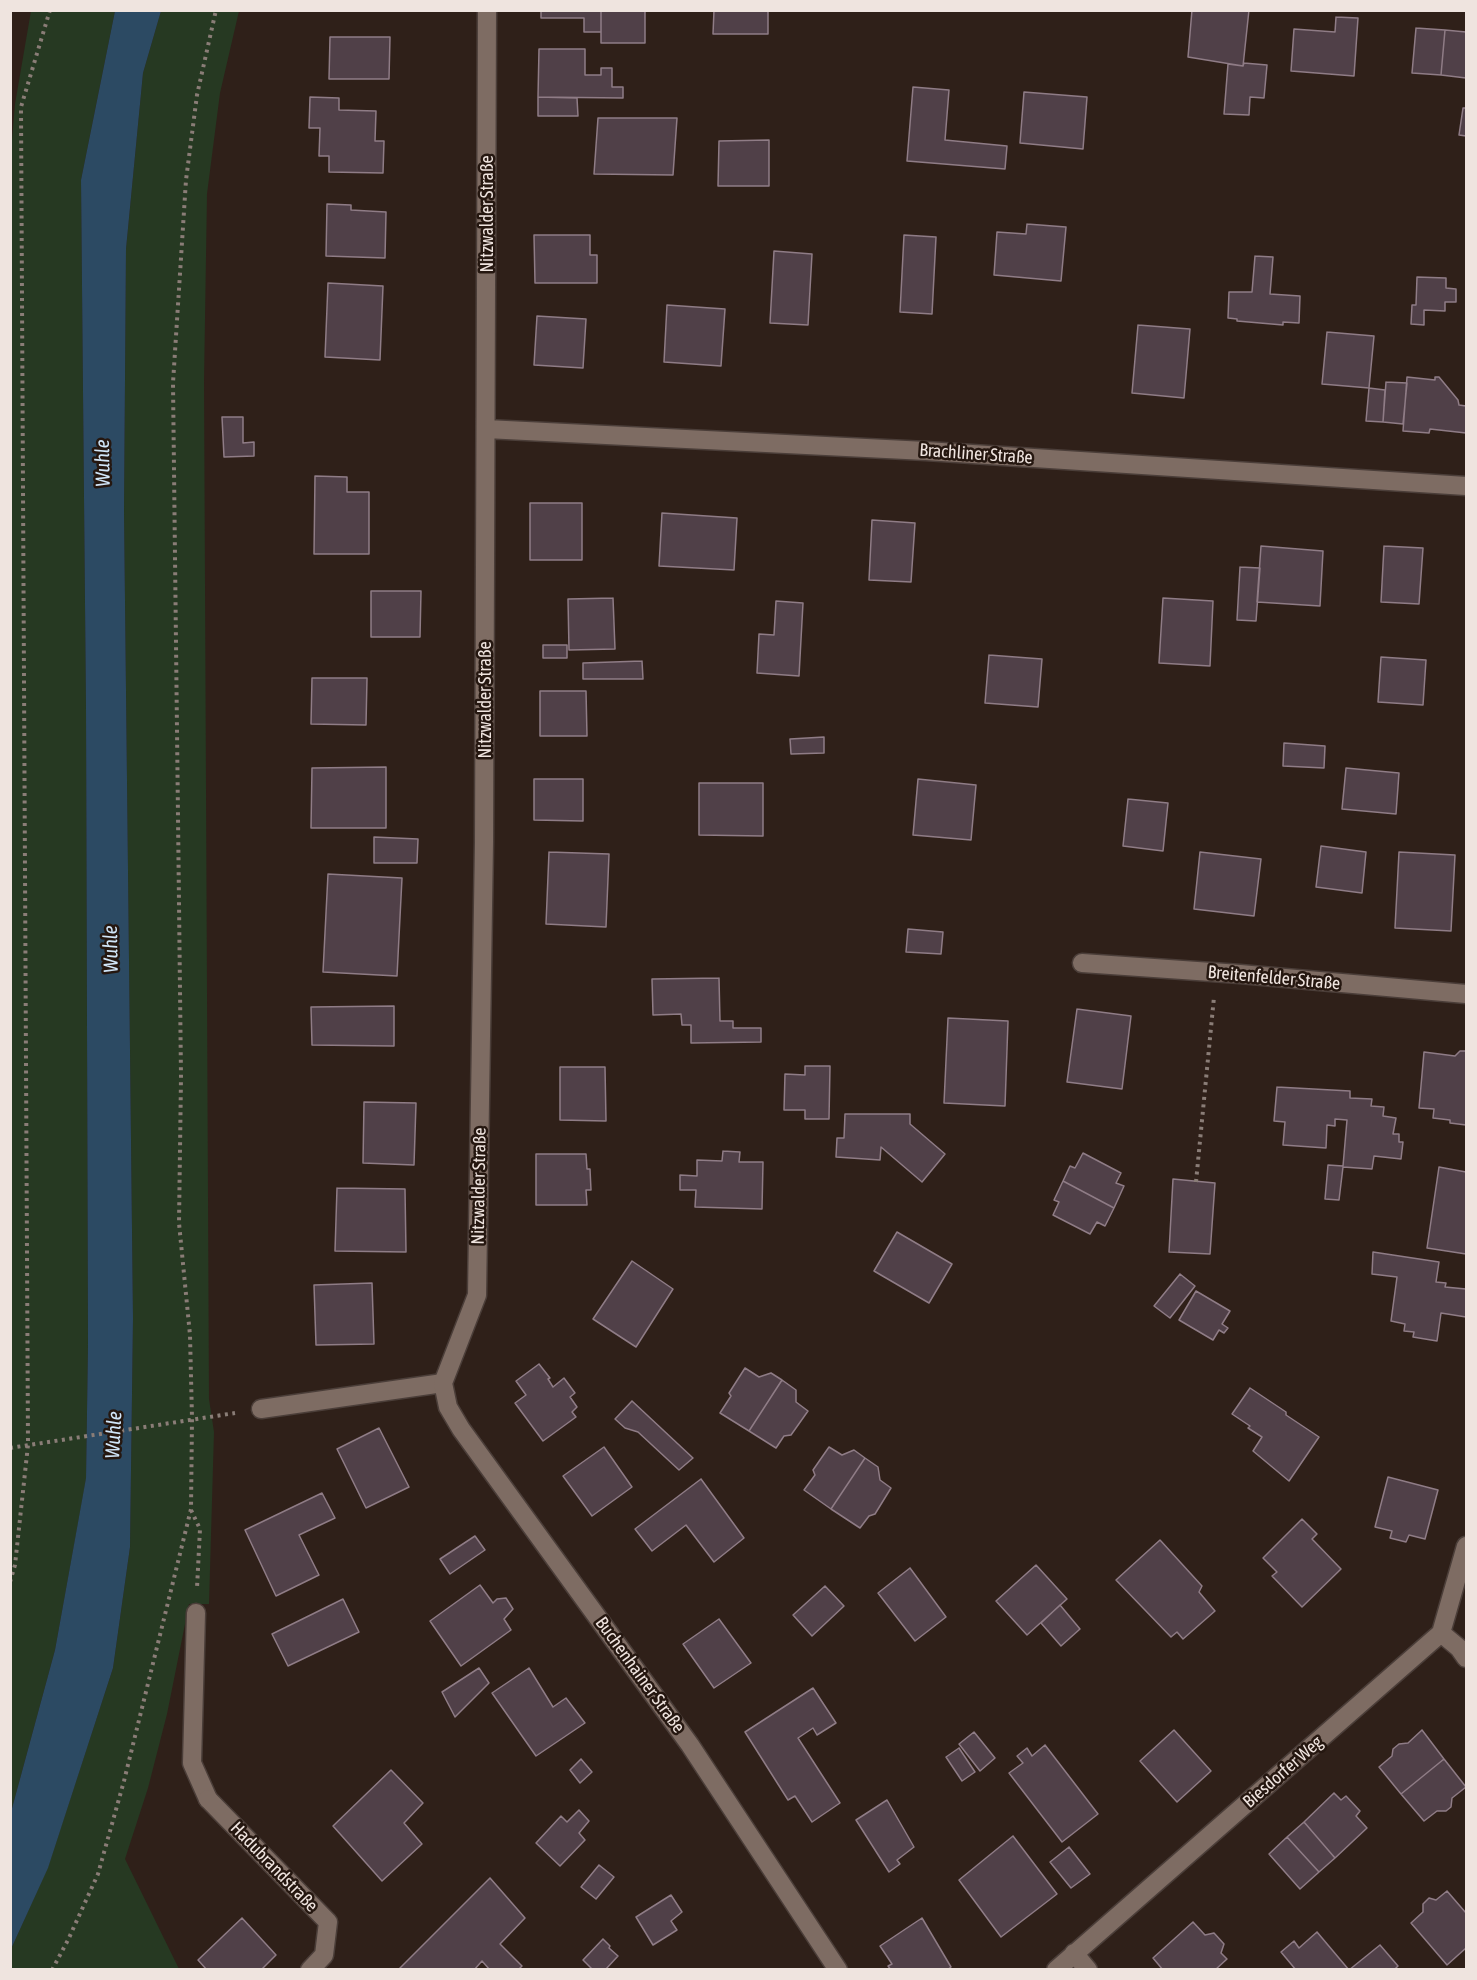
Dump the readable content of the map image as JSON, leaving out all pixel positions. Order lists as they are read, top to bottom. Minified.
{"streets":{"street":["Nitzwalder Straße","Brachliner Straße","Breitenfelder Straße","Buchenhainer Straße","Biesdorfer Weg","Hadubrandstraße"]},"crossings":[["Nitzwalder Straße","Brachliner Straße"],["Nitzwalder Straße","Buchenhainer Straße"]],"water":["Wuhle"]}
